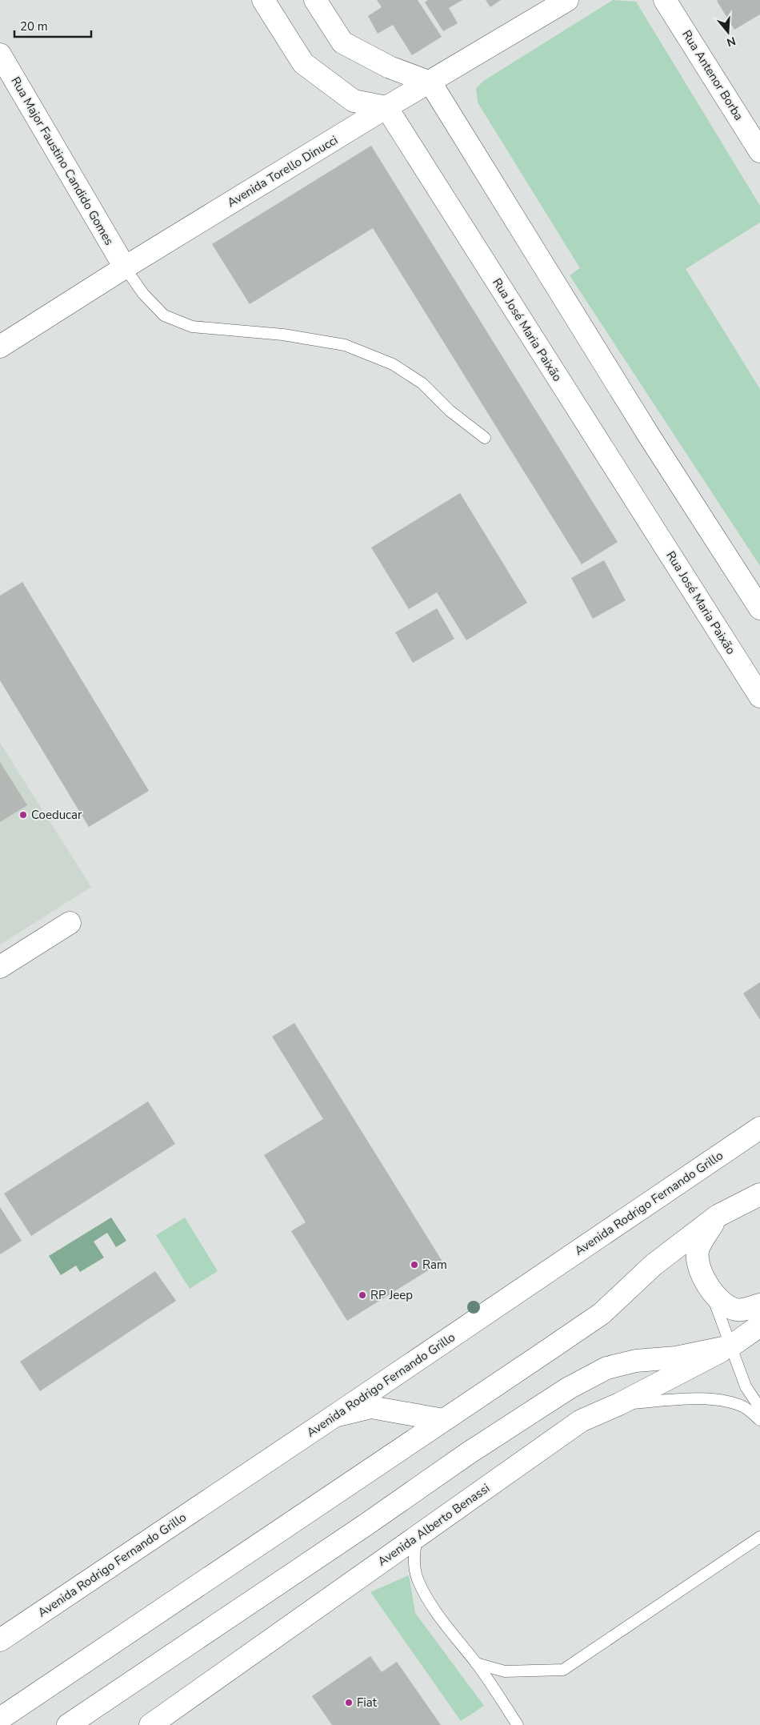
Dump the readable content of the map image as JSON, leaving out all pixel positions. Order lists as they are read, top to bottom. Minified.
{"streets":{"street":["Rua Antenor Borba","Rua Major Faustino Candido Gomes","Avenida Torello Dinucci","Rua José Maria Paixão","Avenida Rodrigo Fernando Grillo","Avenida Alberto Benassi"]},"crossings":[["Rua Major Faustino Candido Gomes","Avenida Torello Dinucci"],["Avenida Torello Dinucci","Rua José Maria Paixão"]],"places":["Coeducar","Ram","RP Jeep","Fiat"],"scale_bar":"20 m","north":"bottom"}
